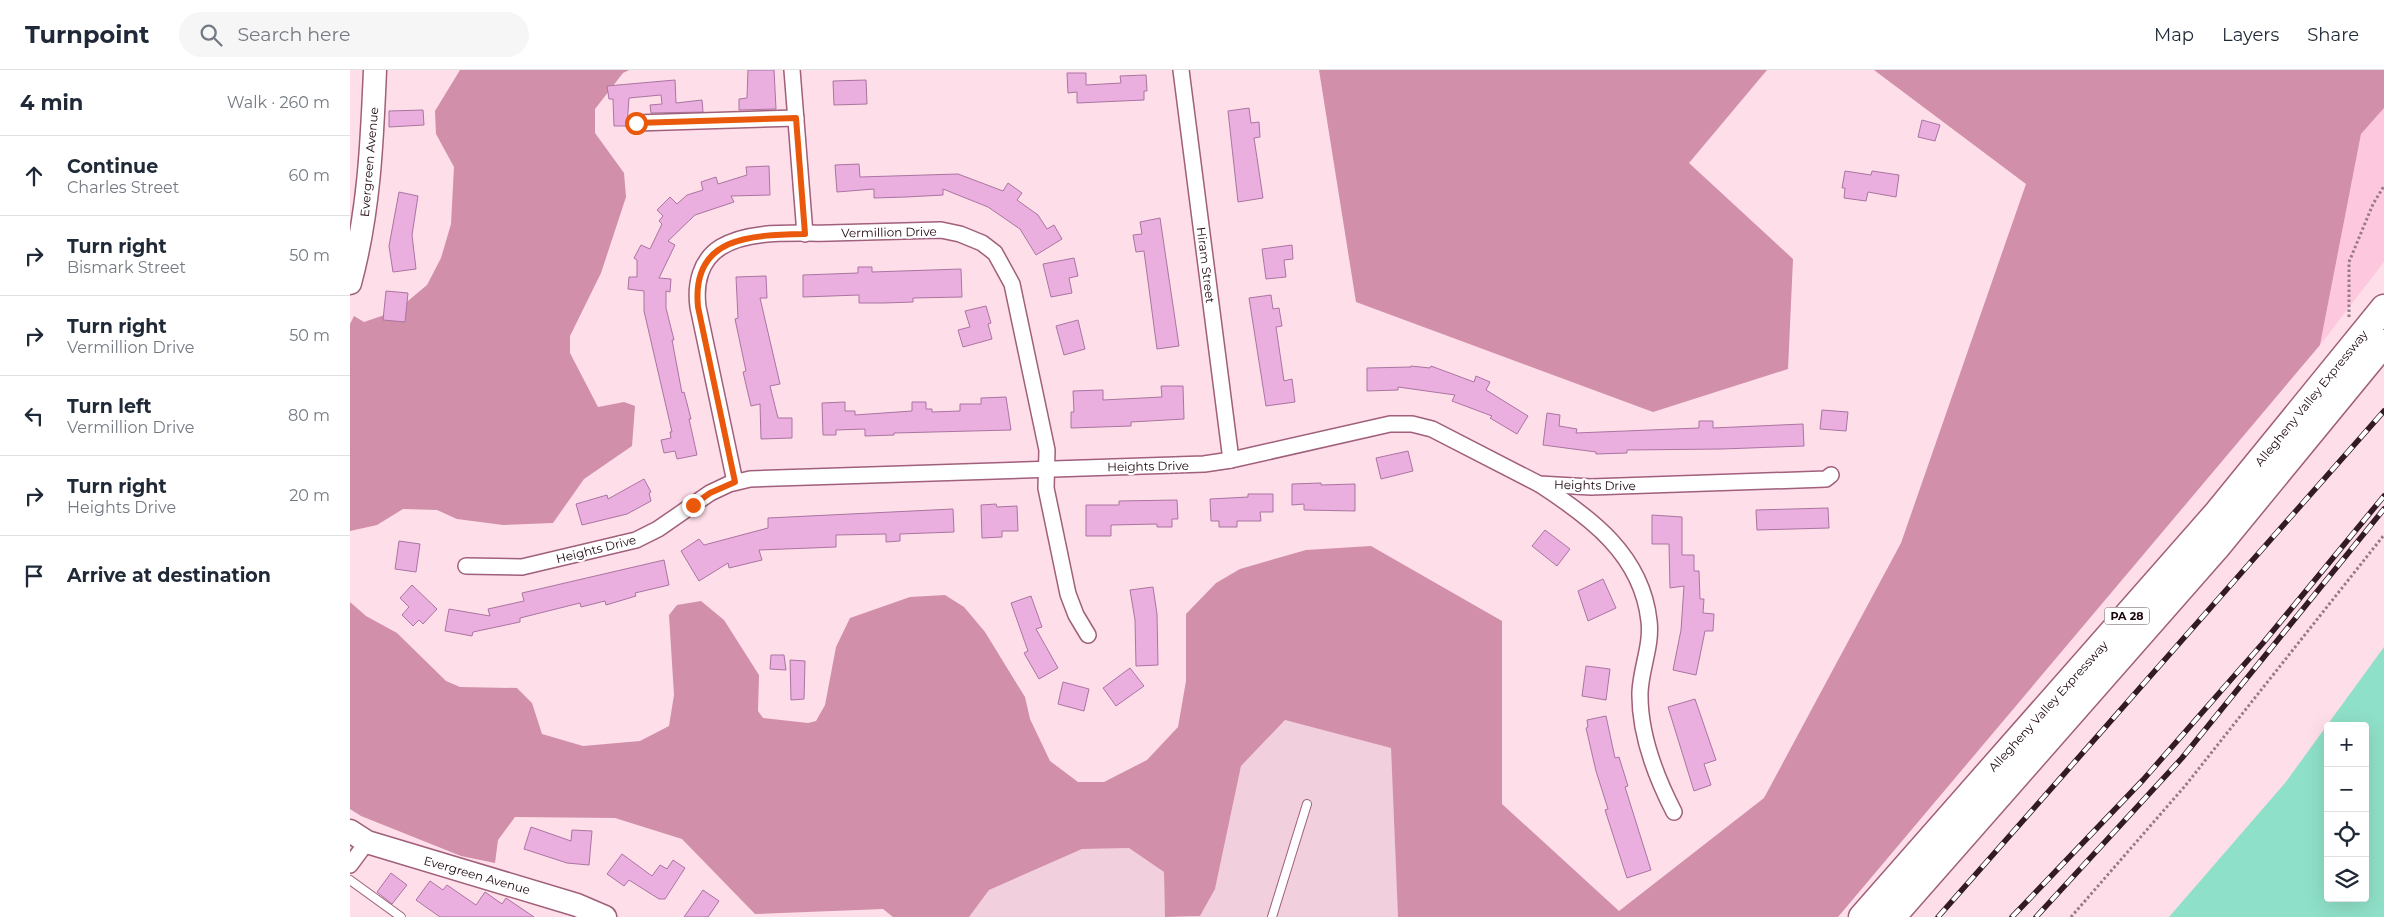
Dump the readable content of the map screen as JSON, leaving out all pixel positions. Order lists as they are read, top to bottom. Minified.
{"streets":{"highway":["Allegheny Valley Expressway","PA 28"],"main road":["Evergreen Avenue"],"street":["Vermillion Drive","Hiram Street","Heights Drive"]},"crossings":[["Vermillion Drive","Heights Drive"],["Hiram Street","Heights Drive"]],"page":{"header":"Turnpoint","search":"Search here","nav":["Map","Layers","Share"],"heading":["4 min","Walk · 260 m"],"list":[["Continue","Charles Street","60 m"],["Turn right","Bismark Street","50 m"],["Turn right","Vermillion Drive","50 m"],["Turn left","Vermillion Drive","80 m"],["Turn right","Heights Drive","20 m"],"Arrive at destination"],"map_buttons":["+","−"]}}
